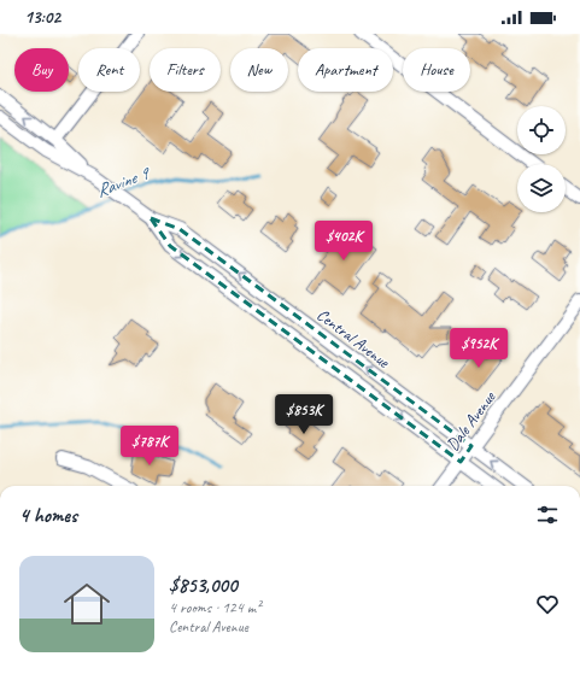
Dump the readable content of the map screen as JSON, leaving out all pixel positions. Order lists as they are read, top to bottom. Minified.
{"streets":{"street":["Central Avenue","Dale Avenue"]},"crossings":[["Central Avenue","Dale Avenue"]],"water":["Ravine 9"],"page":{"status":"13:02","chip":["Buy","Rent","Filters","New","Apartment","House"],"price":["$402K","$952K","$853K","$787K"],"heading":"4 homes","list":[{"name":"$853,000","note":"4 rooms · 124 m² · Central Avenue"}]}}
